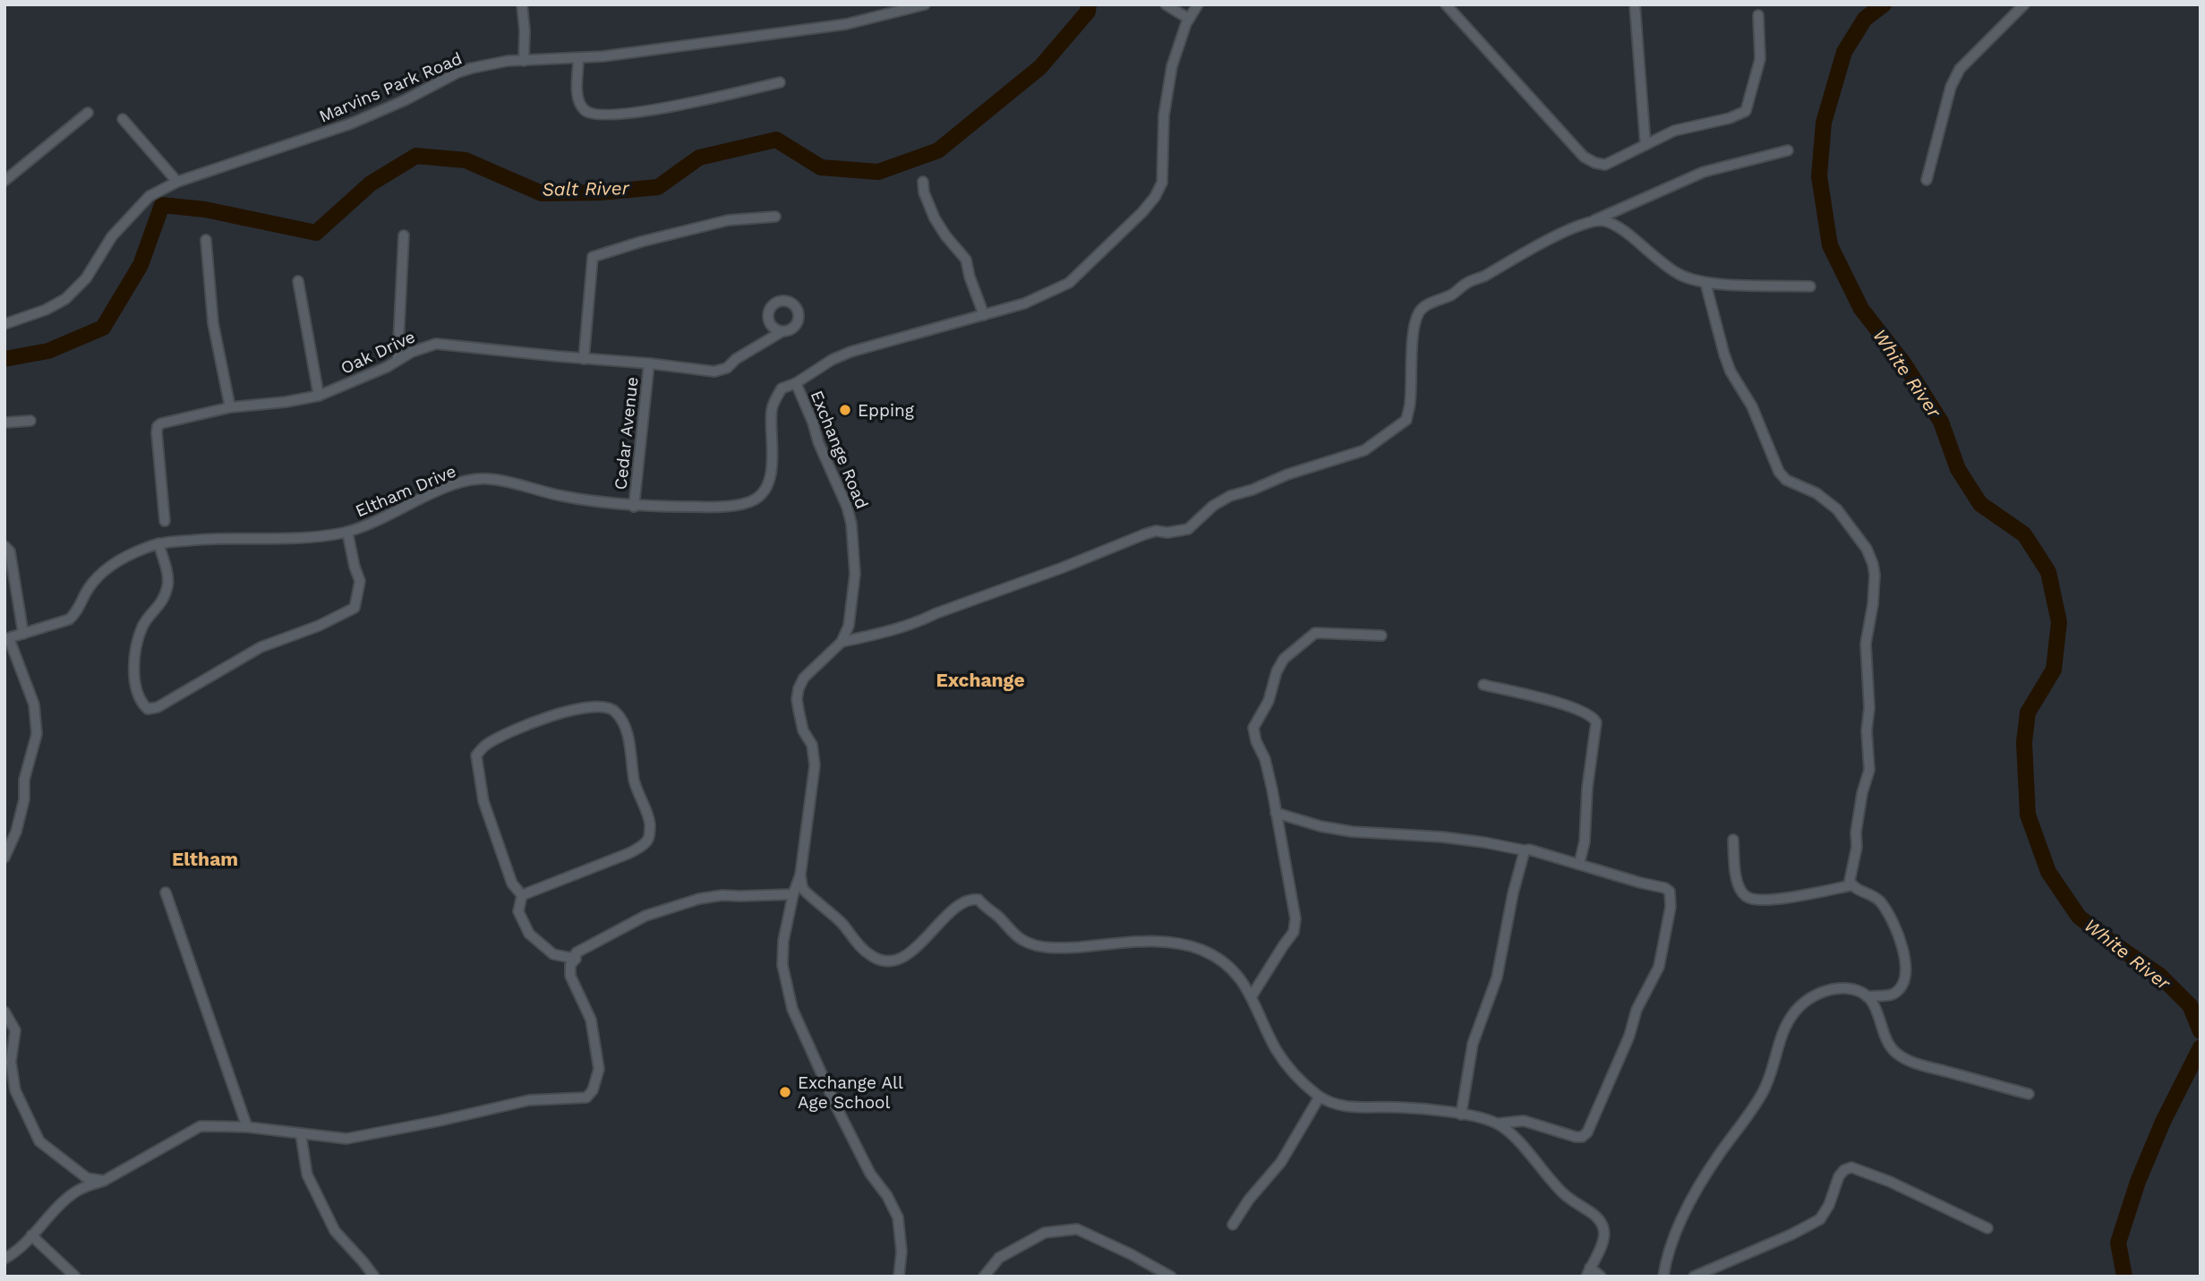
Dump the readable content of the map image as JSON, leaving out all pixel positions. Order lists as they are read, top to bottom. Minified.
{"streets":{"street":["Marvins Park Road","Oak Drive","Cedar Avenue","Exchange Road","Eltham Drive"]},"crossings":[["Oak Drive","Cedar Avenue"],["Cedar Avenue","Eltham Drive"],["Exchange Road","Eltham Drive"]],"districts":["Exchange","Eltham"],"water":["Salt River","White River"],"places":["Epping","Exchange All Age School"]}
